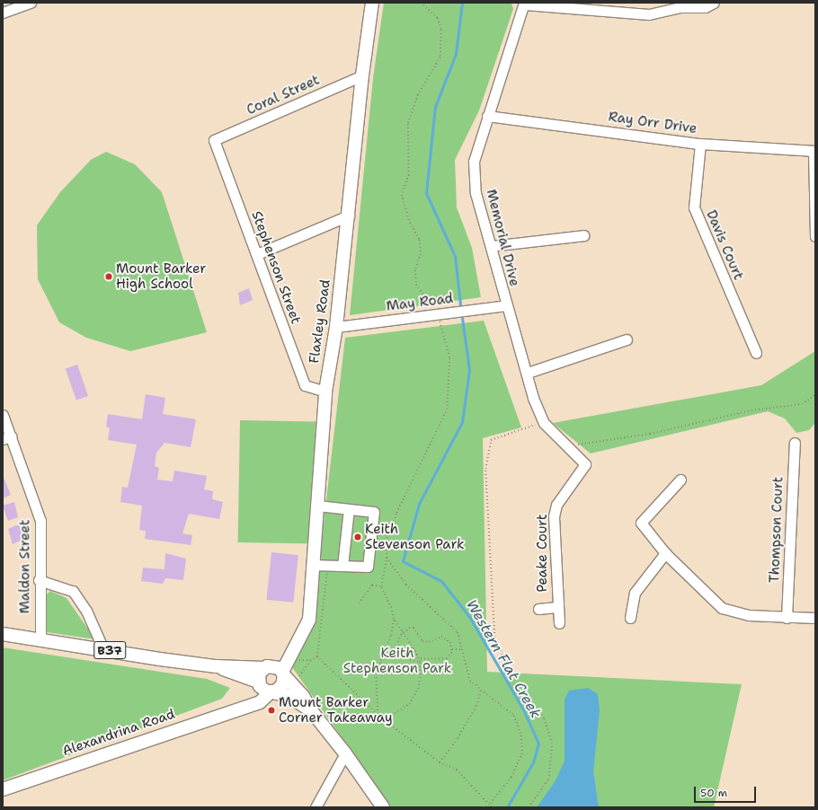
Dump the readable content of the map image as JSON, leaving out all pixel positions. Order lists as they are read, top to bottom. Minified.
{"streets":{"main road":["Flaxley Road","B37","Alexandrina Road"],"street":["Coral Street","Ray Orr Drive","Memorial Drive","Davis Court","Stephenson Street","May Road","Thompson Court","Peake Court","Maldon Street"]},"crossings":[["Coral Street","Stephenson Street"],["Coral Street","Flaxley Road"],["Ray Orr Drive","Memorial Drive"],["Ray Orr Drive","Davis Court"],["Memorial Drive","May Road"],["Memorial Drive","Peake Court"],["Stephenson Street","Flaxley Road"],["May Road","Flaxley Road"],["Flaxley Road","B37"],["Maldon Street","B37"],["B37","Alexandrina Road"]],"water":["Western Flat Creek"],"parks":["Keith Stephenson Park"],"places":["Mount Barker High School","Keith Stevenson Park","Mount Barker Corner Takeaway"],"scale_bar":"50 m"}
